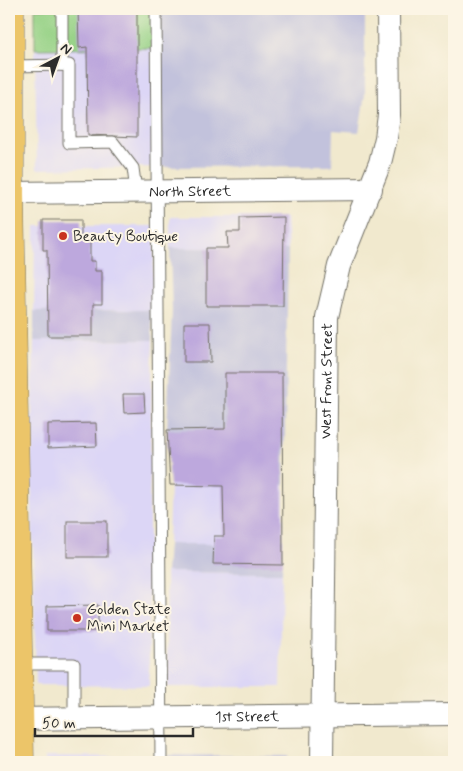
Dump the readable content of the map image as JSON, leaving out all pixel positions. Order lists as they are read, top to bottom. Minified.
{"streets":{"street":["North Street","West Front Street","1st Street"]},"crossings":[["North Street","West Front Street"],["West Front Street","1st Street"]],"places":["Beauty Boutique","Golden State Mini Market"],"scale_bar":"50 m","north":"top right"}
